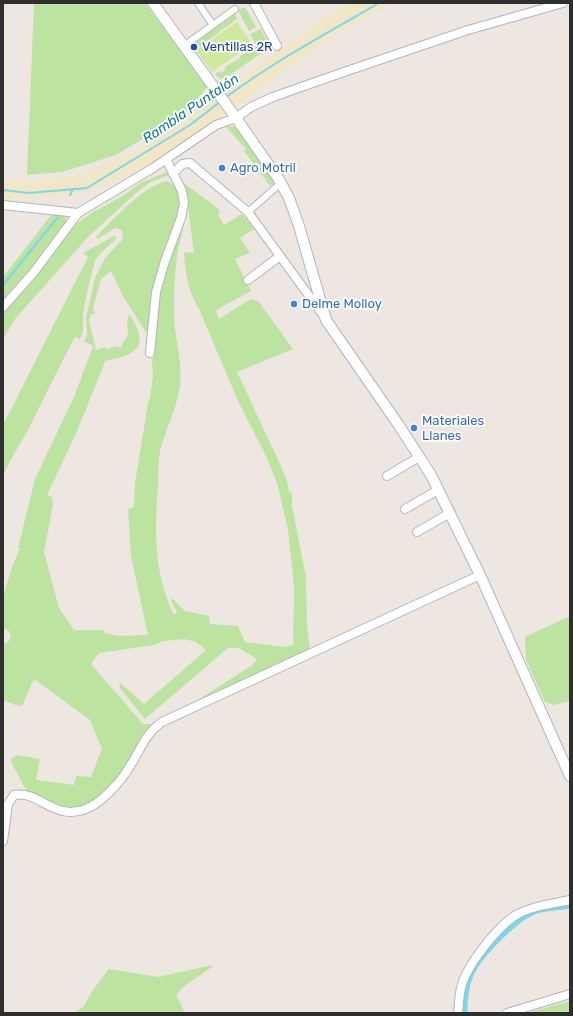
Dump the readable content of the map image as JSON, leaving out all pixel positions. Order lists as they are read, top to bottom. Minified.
{"water":["Rambla Puntalón"],"places":["Ventillas 2R","Agro Motril","Delme Molloy","Materiales Llanes"]}
